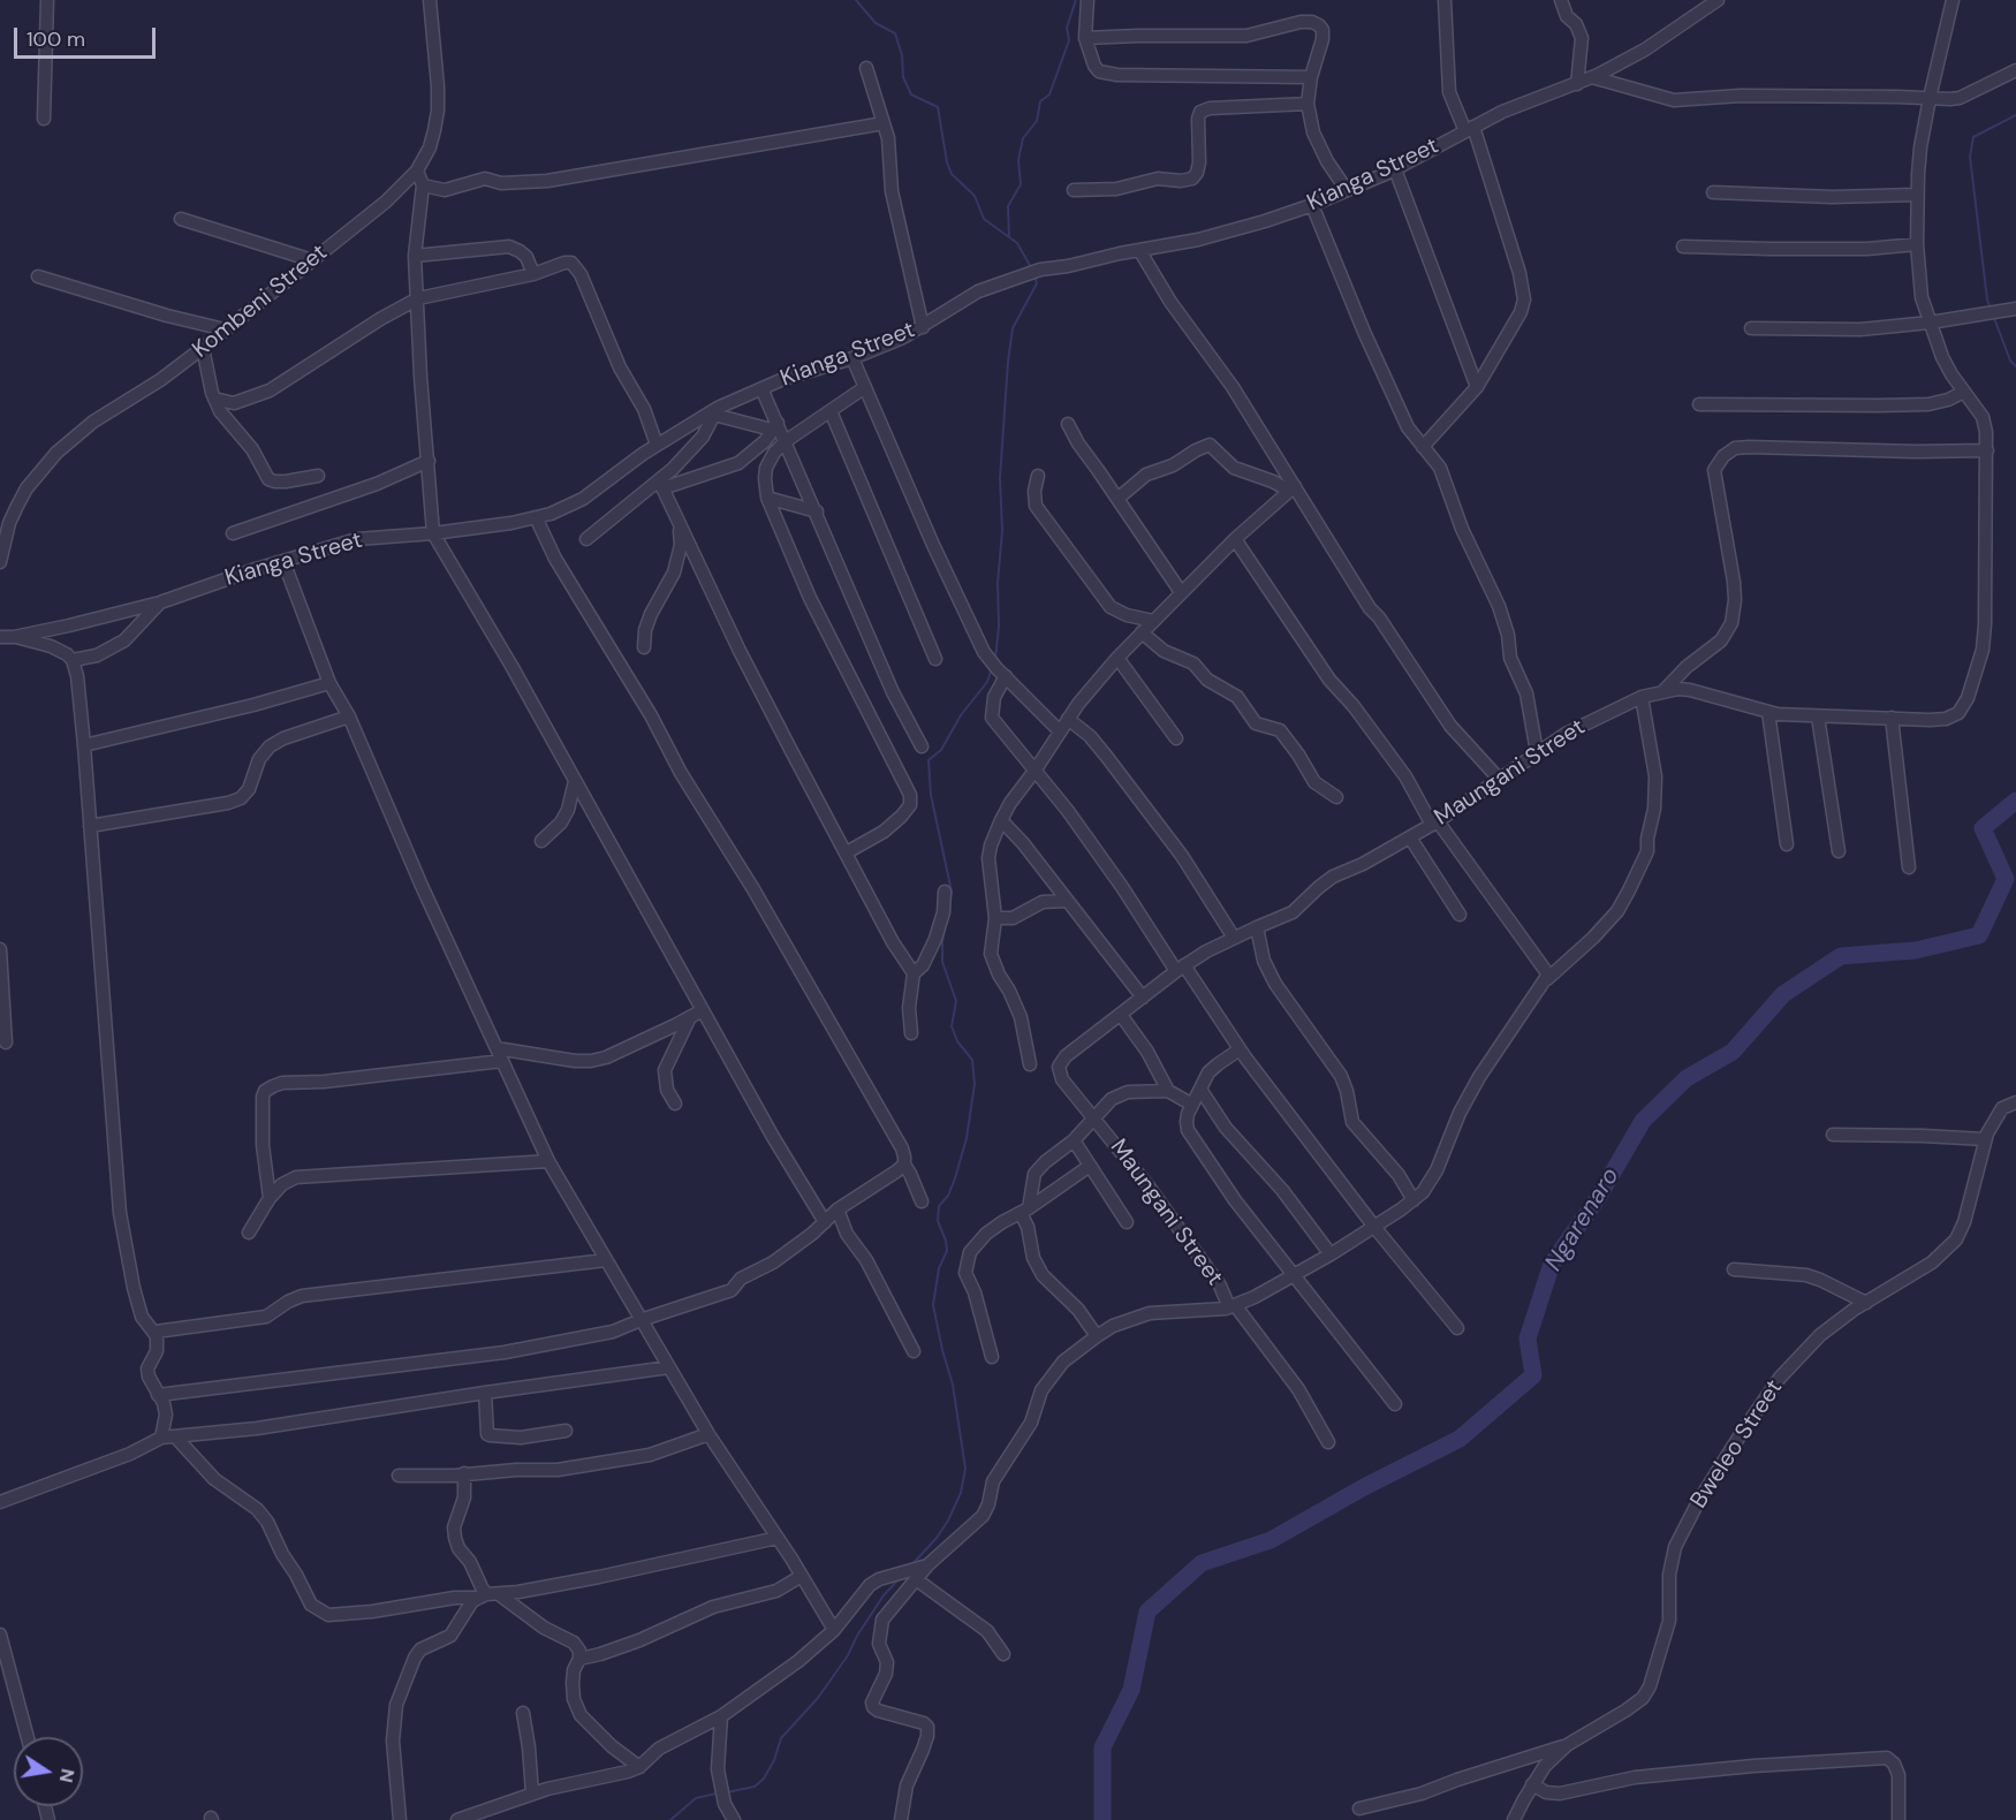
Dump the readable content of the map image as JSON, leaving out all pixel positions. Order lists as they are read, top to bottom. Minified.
{"streets":{"street":["Kianga Street","Kombeni Street","Maungani Street","Bweleo Street"]},"water":["Ngarenaro"],"scale_bar":"100 m","north":"right"}
